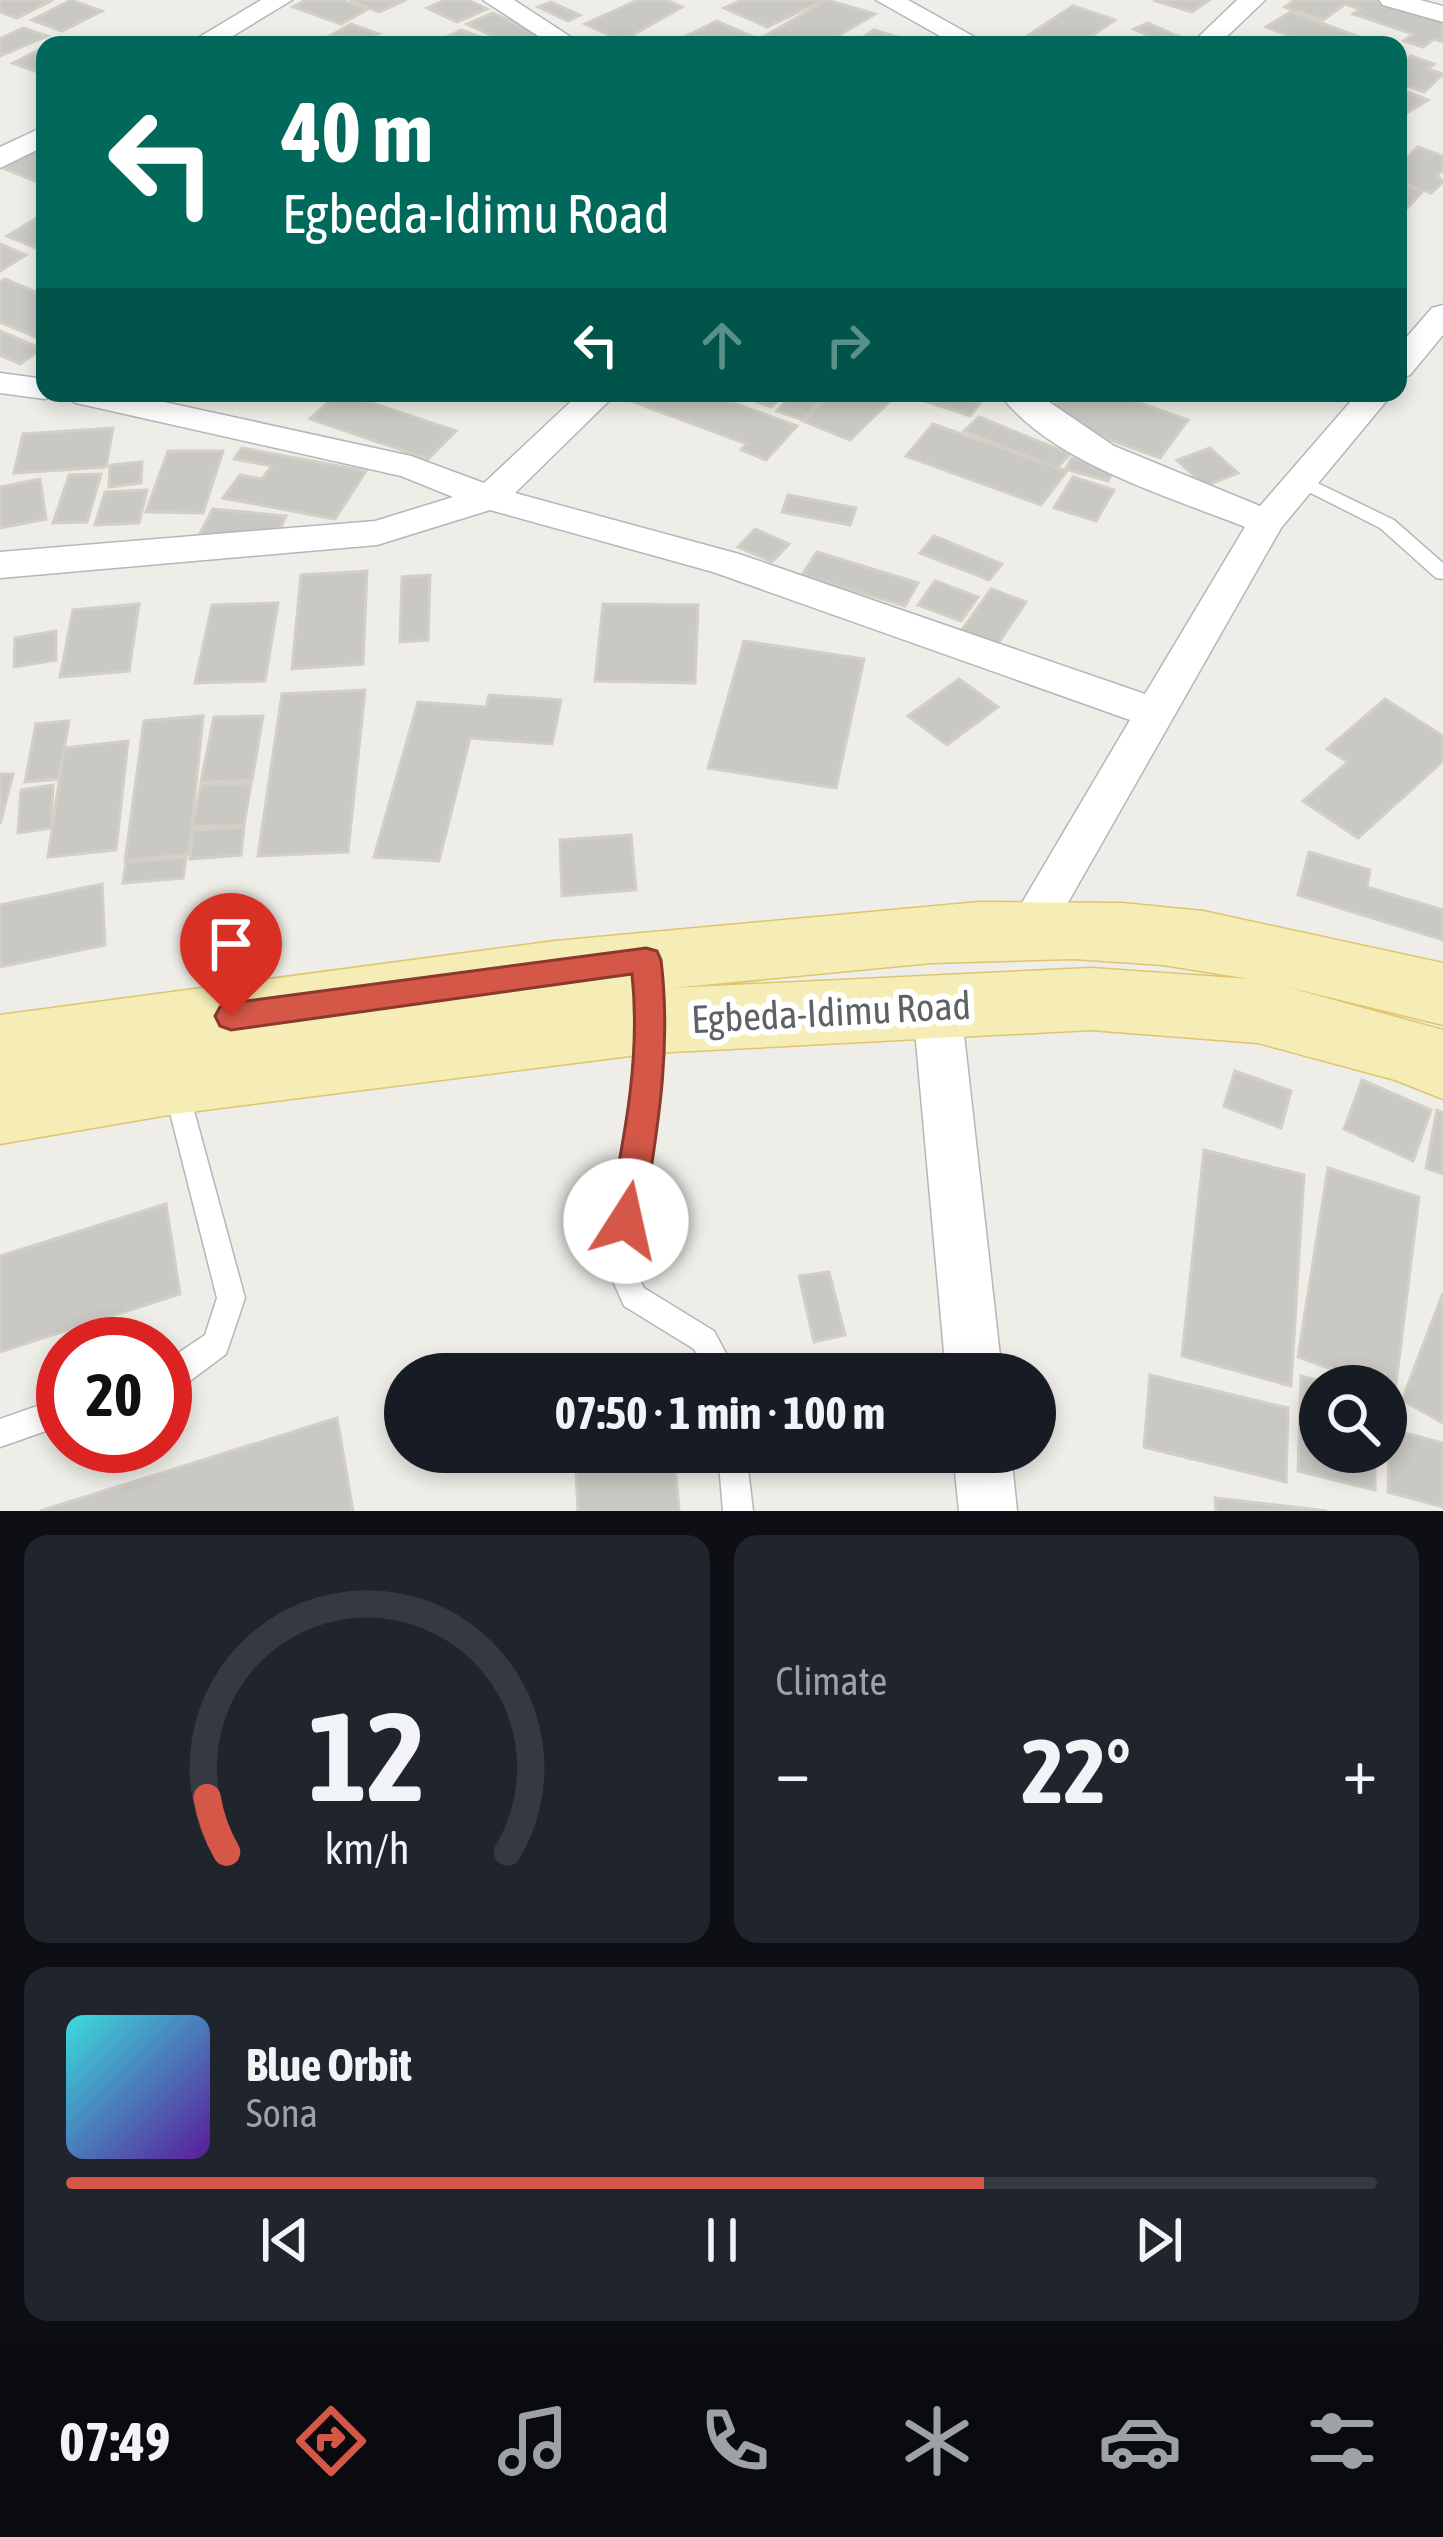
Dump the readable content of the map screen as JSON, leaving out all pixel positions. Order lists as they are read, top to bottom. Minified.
{"streets":{"main road":["Egbeda-Idimu Road"]},"page":{"turn":["40 m","Egbeda-Idimu Road"],"limit":"20","trip":"07:50 · 1 min · 100 m","tile":"Climate","heat":["−","22°","+"],"song":["Blue Orbit","Sona"],"tabs":"07:49","gauge":["12","km/h"]}}
